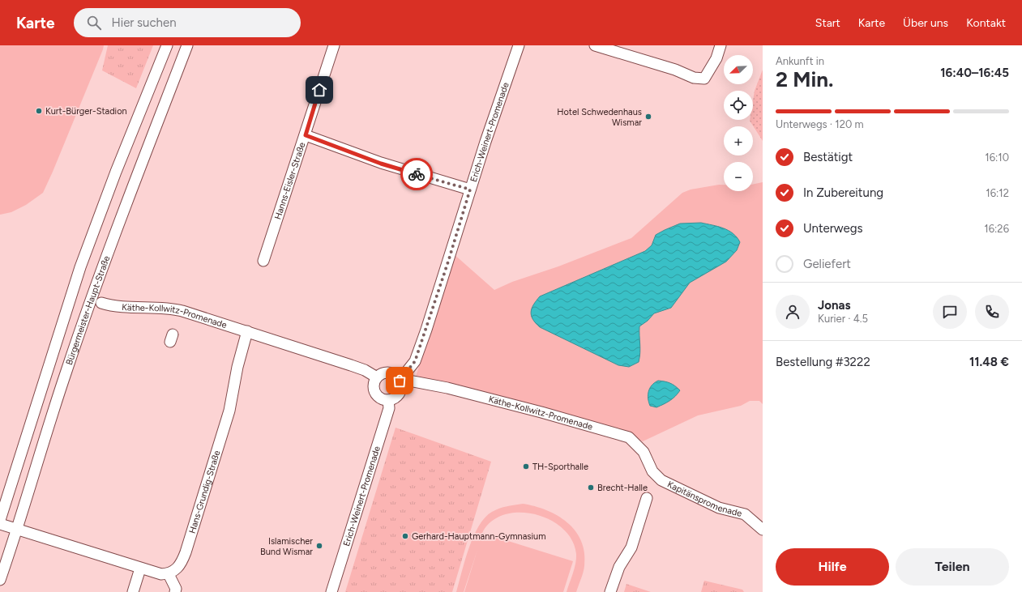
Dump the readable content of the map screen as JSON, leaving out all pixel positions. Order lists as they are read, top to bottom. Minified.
{"streets":{"street":["Erich-Weinert-Promenade","Hanns-Eisler-Straße","Bürgermeister-Haupt-Straße","Käthe-Kollwitz-Promenade","Hans-Grundig-Straße","Kapitänspromenade"]},"crossings":[["Erich-Weinert-Promenade","Käthe-Kollwitz-Promenade"],["Käthe-Kollwitz-Promenade","Hans-Grundig-Straße"],["Käthe-Kollwitz-Promenade","Kapitänspromenade"]],"places":["Kurt-Bürger-Stadion","Hotel Schwedenhaus Wismar","TH-Sporthalle","Brecht-Halle","Gerhard-Hauptmann-Gymnasium","Islamischer Bund Wismar"],"north":"bottom left","page":{"header":"Karte","search":"Hier suchen","nav":["Start","Karte","Über uns","Kontakt"],"heading":["2 Min.","Ankunft in","16:40–16:45"],"panel":["Jonas","Kurier · 4.5","Bestellung #3222","11.48 €"],"map_buttons":["+","−"],"bar":"Unterwegs · 120 m","list":[["Bestätigt","16:10"],["In Zubereitung","16:12"],["Unterwegs","16:26"],"Geliefert"],"buttons":["Hilfe","Teilen"]}}
